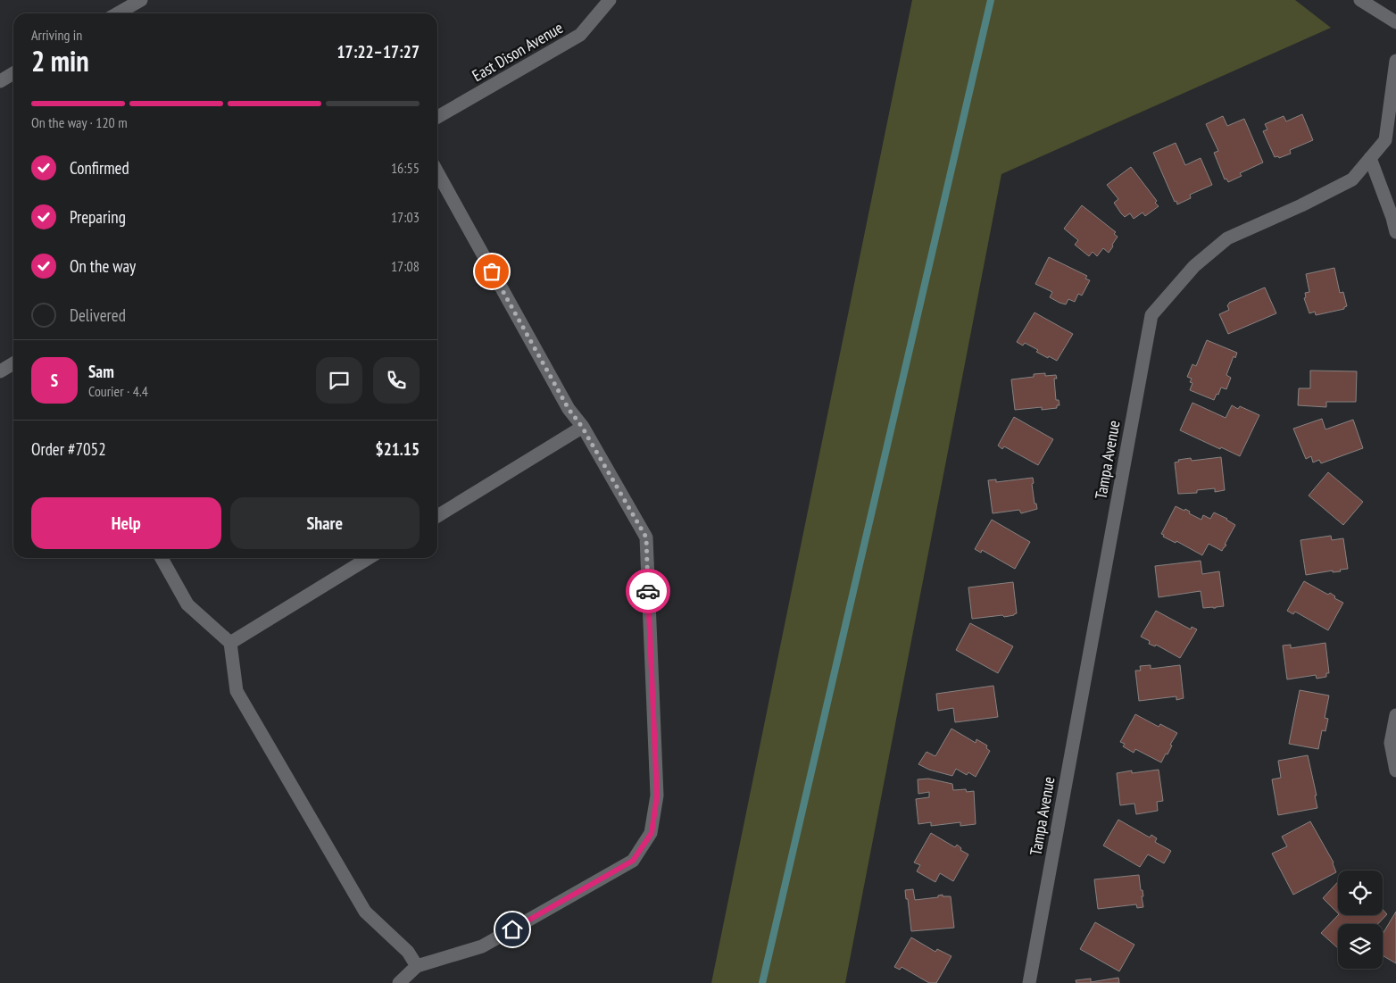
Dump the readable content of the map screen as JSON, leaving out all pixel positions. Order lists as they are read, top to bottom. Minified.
{"streets":{"street":["East Dison Avenue","Tampa Avenue"]},"page":{"heading":["2 min","Arriving in","17:22–17:27"],"panel":["Sam","Courier · 4.4","Order #7052","$21.15"],"bar":"On the way · 120 m","list":[["Confirmed","16:55"],["Preparing","17:03"],["On the way","17:08"],"Delivered"],"round":"S","buttons":["Help","Share"]}}
